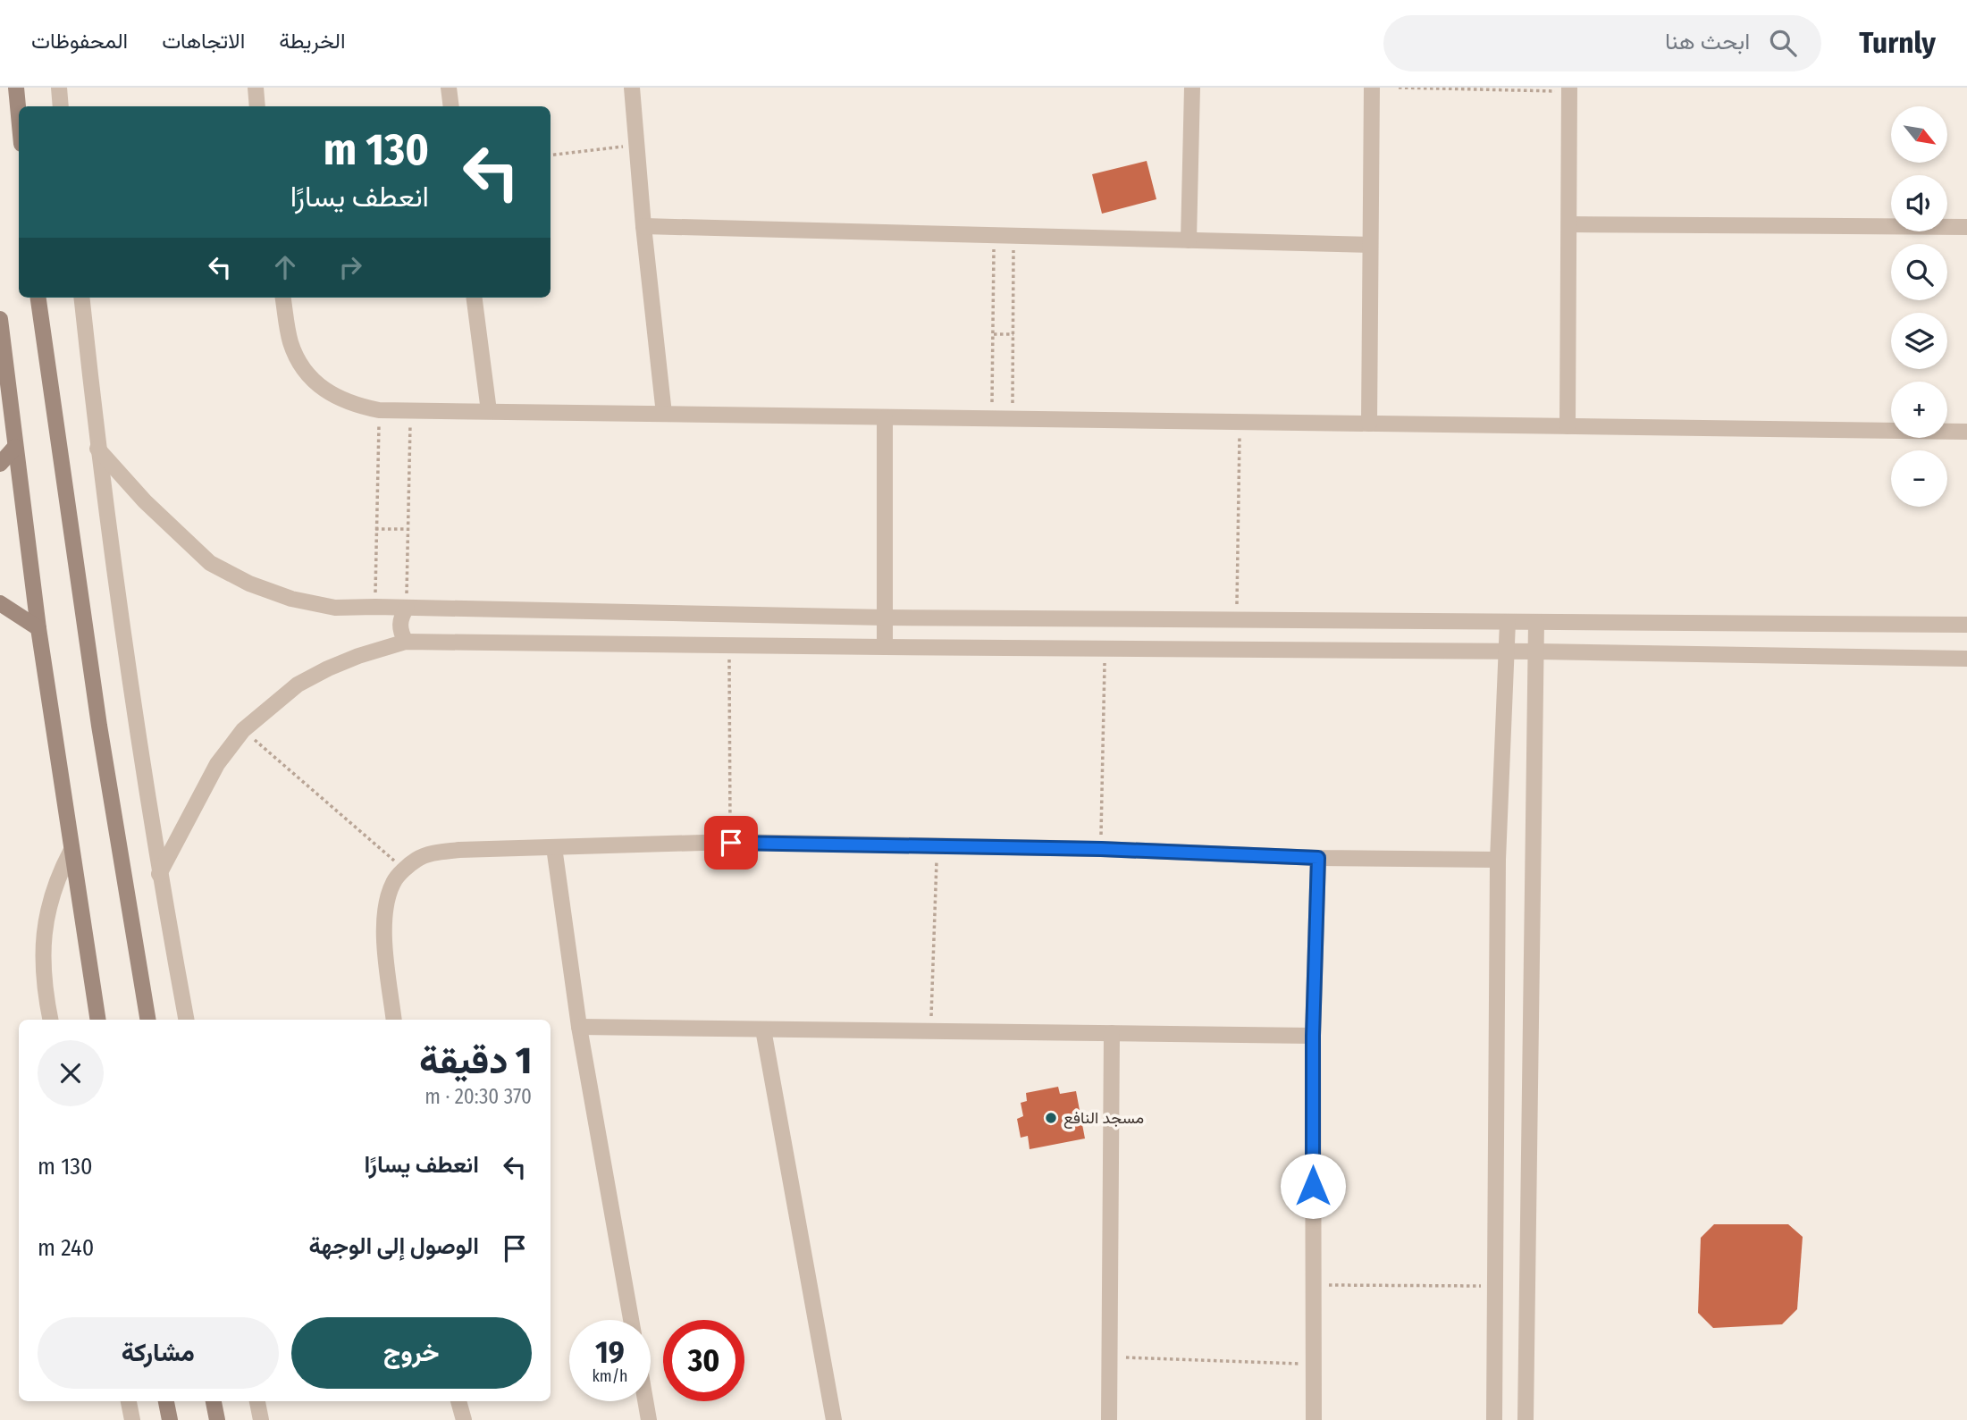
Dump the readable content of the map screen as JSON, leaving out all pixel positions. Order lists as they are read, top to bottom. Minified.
{"places":["مسجد النافع"],"north":"bottom right","page":{"header":"Turnly","search":"ابحث هنا","nav":["الخريطة","الاتجاهات","المحفوظات"],"map_buttons":["+","−"],"turn":["130 m","انعطف يسارًا"],"heading":["1 دقيقة","370 m · 20:30"],"list":[{"name":"انعطف يسارًا","value":"130 m"},{"name":"الوصول إلى الوجهة","value":"240 m"}],"buttons":["خروج","مشاركة"],"speed":"19 km/h","limit":"30"}}
